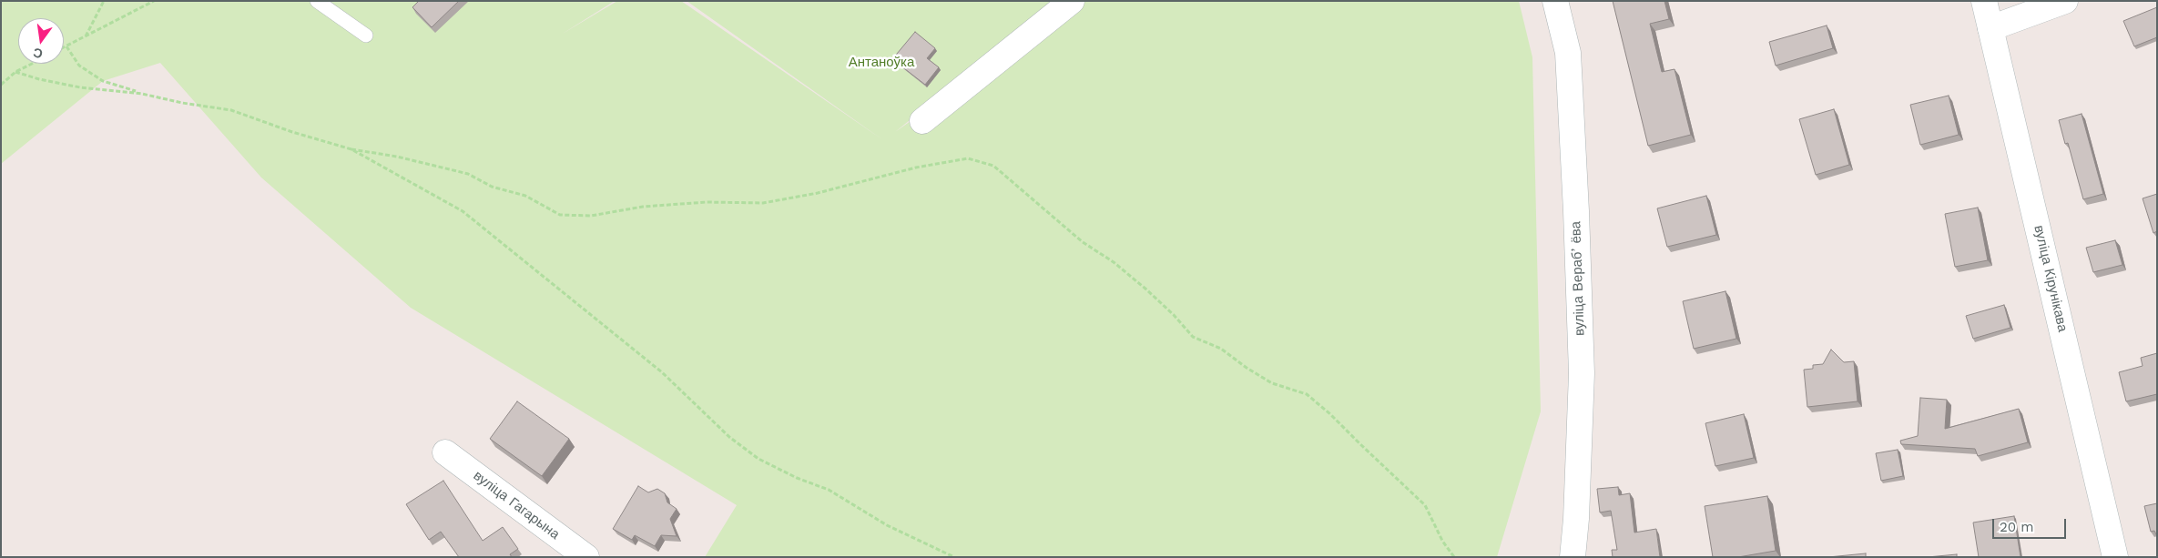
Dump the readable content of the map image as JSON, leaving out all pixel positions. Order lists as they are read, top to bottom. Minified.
{"streets":{"street":["вуліца Верабʼёва","вуліца Кірунікава","вуліца Гагарына"]},"parks":["Антаноўка"],"scale_bar":"20 m","north":"bottom"}
